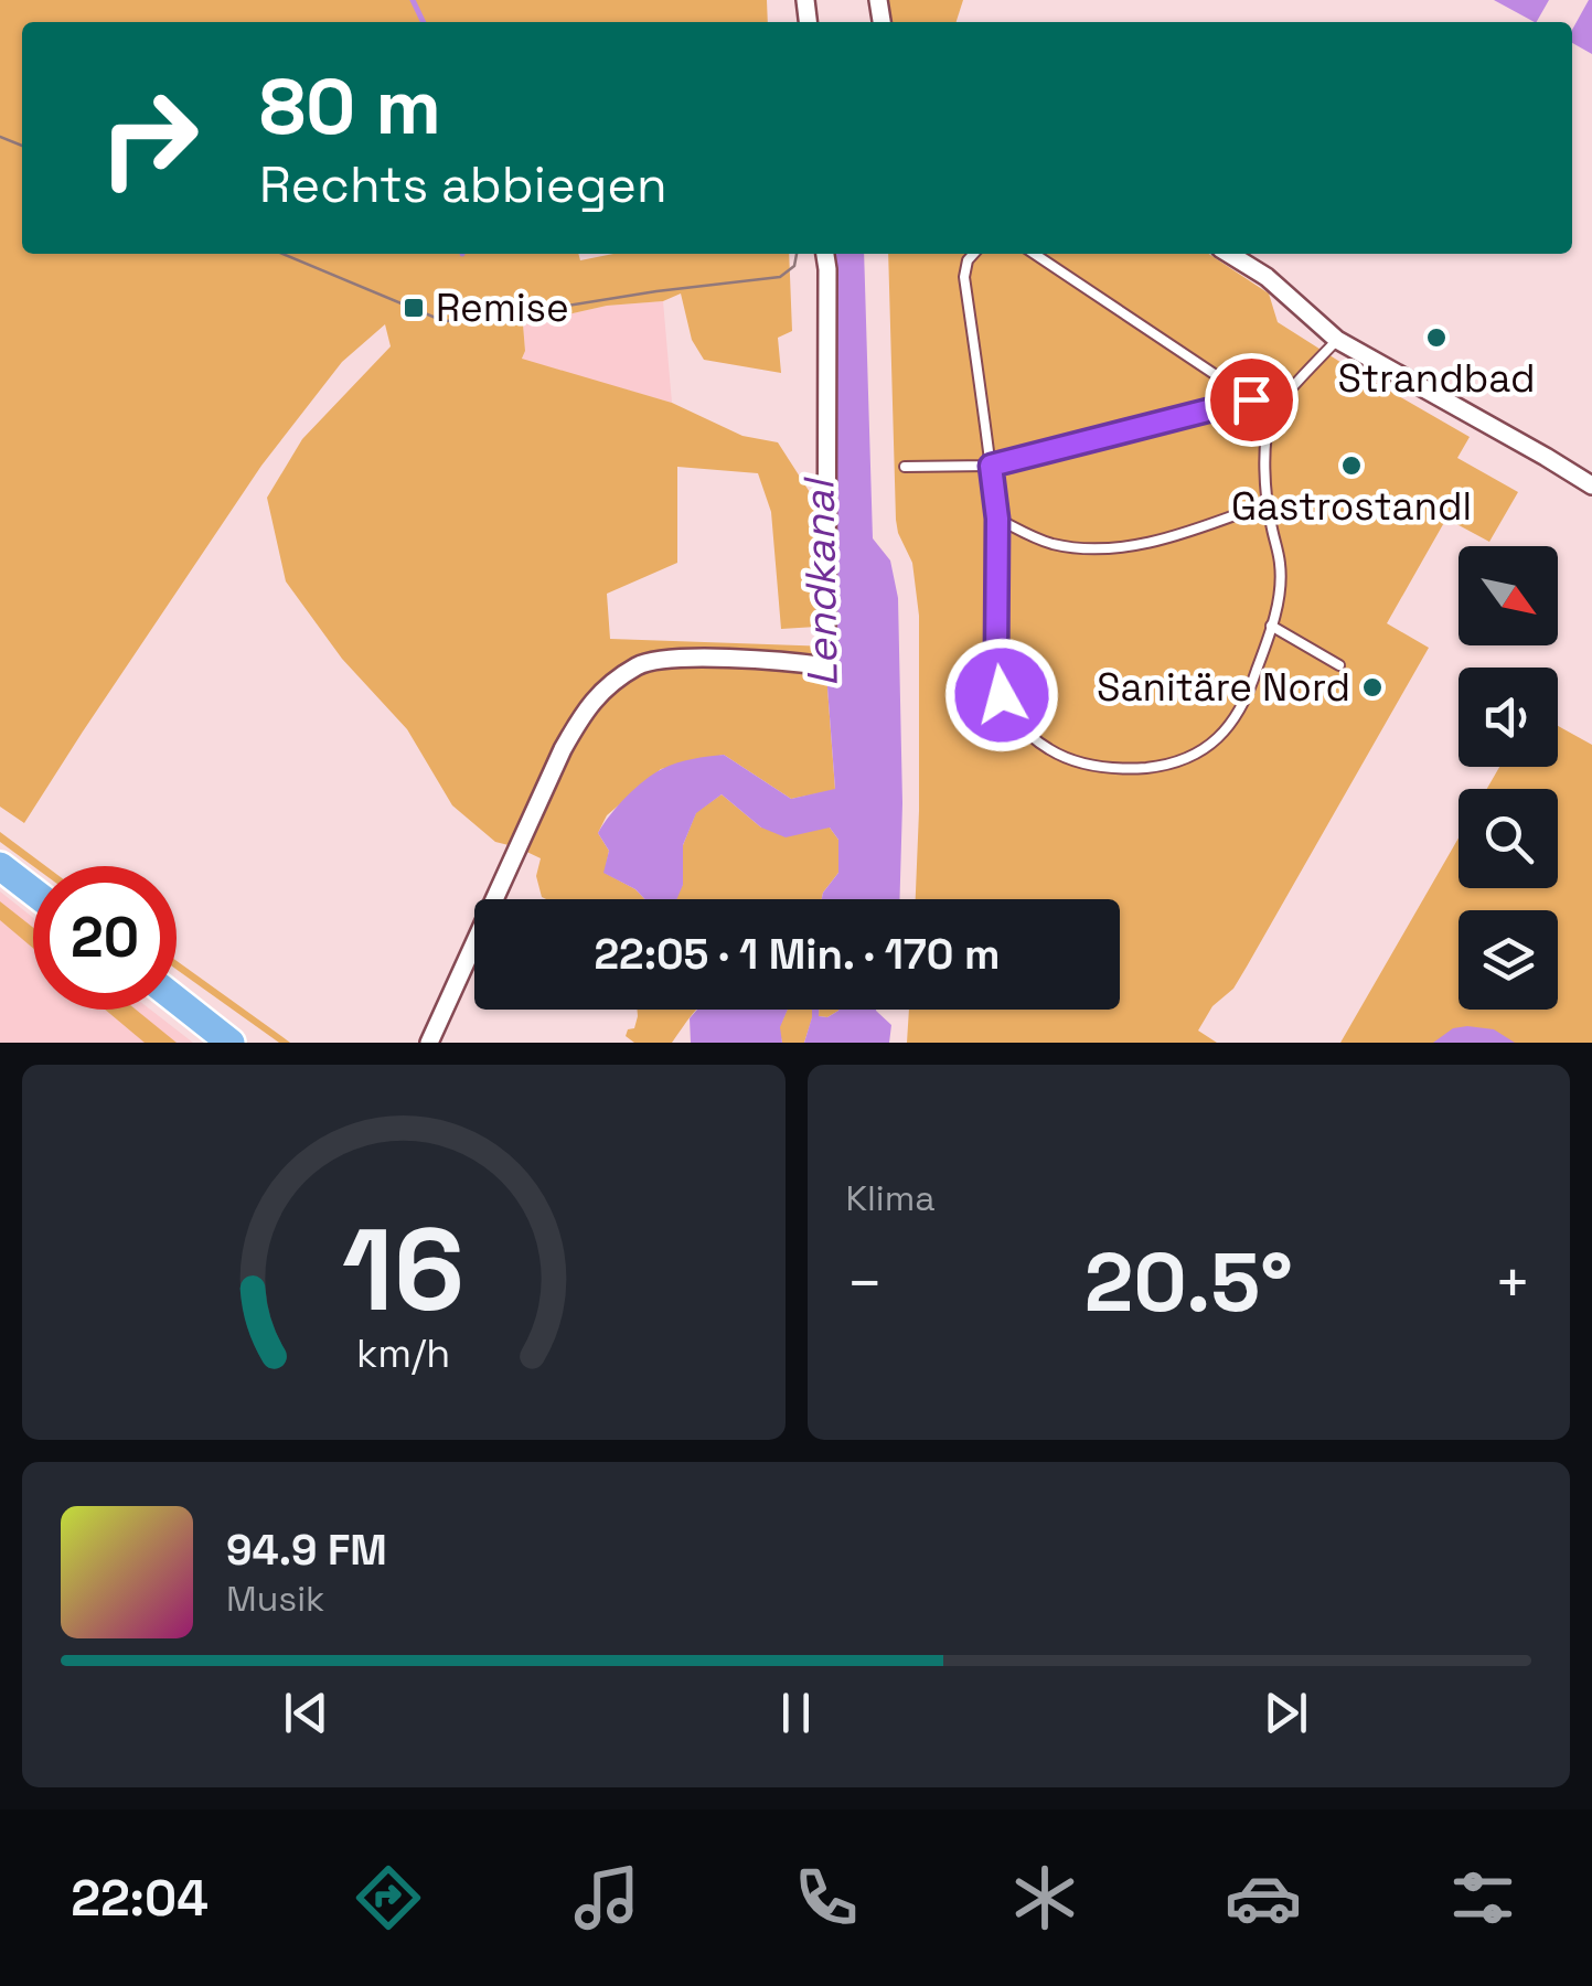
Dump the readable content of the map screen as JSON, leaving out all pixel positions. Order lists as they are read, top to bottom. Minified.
{"water":["Lendkanal"],"places":{"transit":["Remise"],"other":["Strandbad","Gastrostandl","Sanitäre Nord"]},"north":"bottom right","page":{"turn":["80 m","Rechts abbiegen"],"limit":"20","trip":"22:05 · 1 Min. · 170 m","tile":"Klima","heat":["−","20.5°","+"],"song":["94.9 FM","Musik"],"tabs":"22:04","gauge":["16","km/h"]}}
